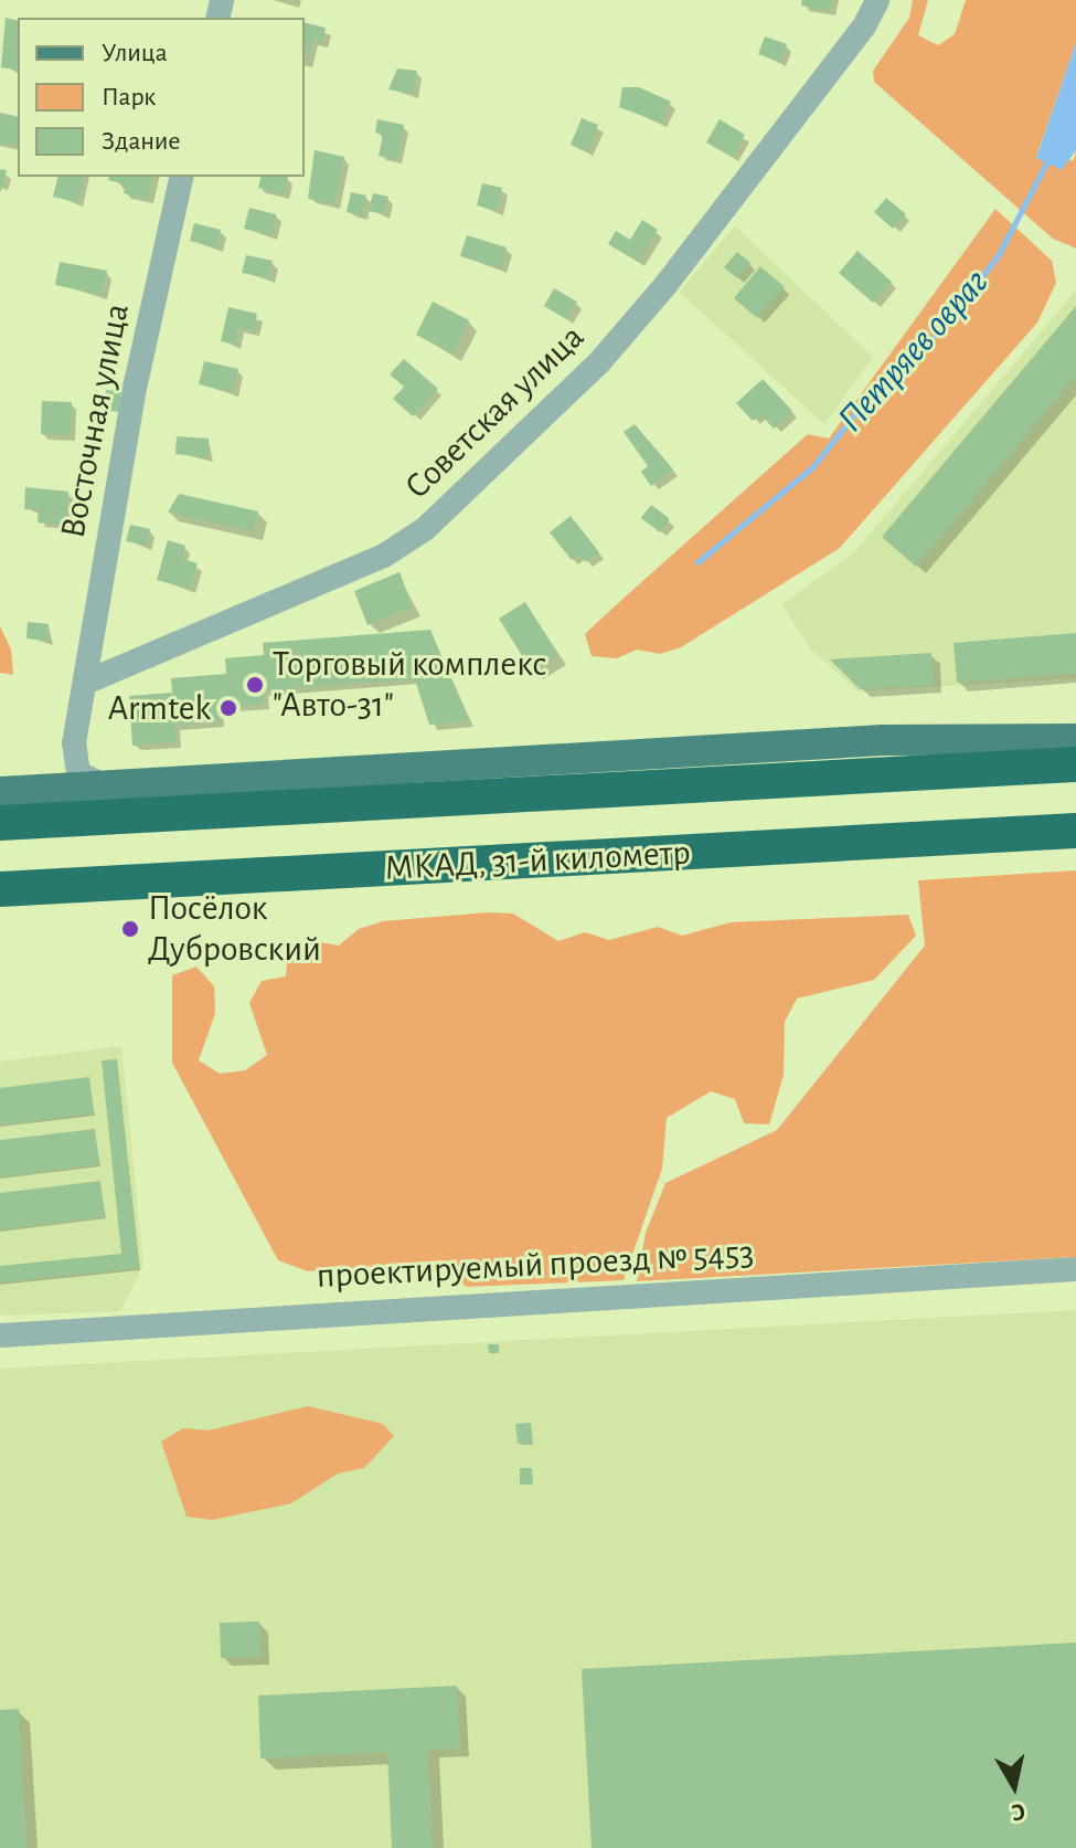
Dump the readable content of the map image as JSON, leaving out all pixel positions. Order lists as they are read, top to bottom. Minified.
{"streets":{"highway":["МКАД, 31-й километр"],"street":["Советская улица","Восточная улица","проектируемый проезд № 5453"]},"crossings":[["Советская улица","Восточная улица"]],"water":["Петряев овраг"],"places":["Торговый комплекс \"Авто-31\"","Armtek","Посёлок Дубровский"],"legend":["Улица","Парк","Здание"],"north":"bottom"}
